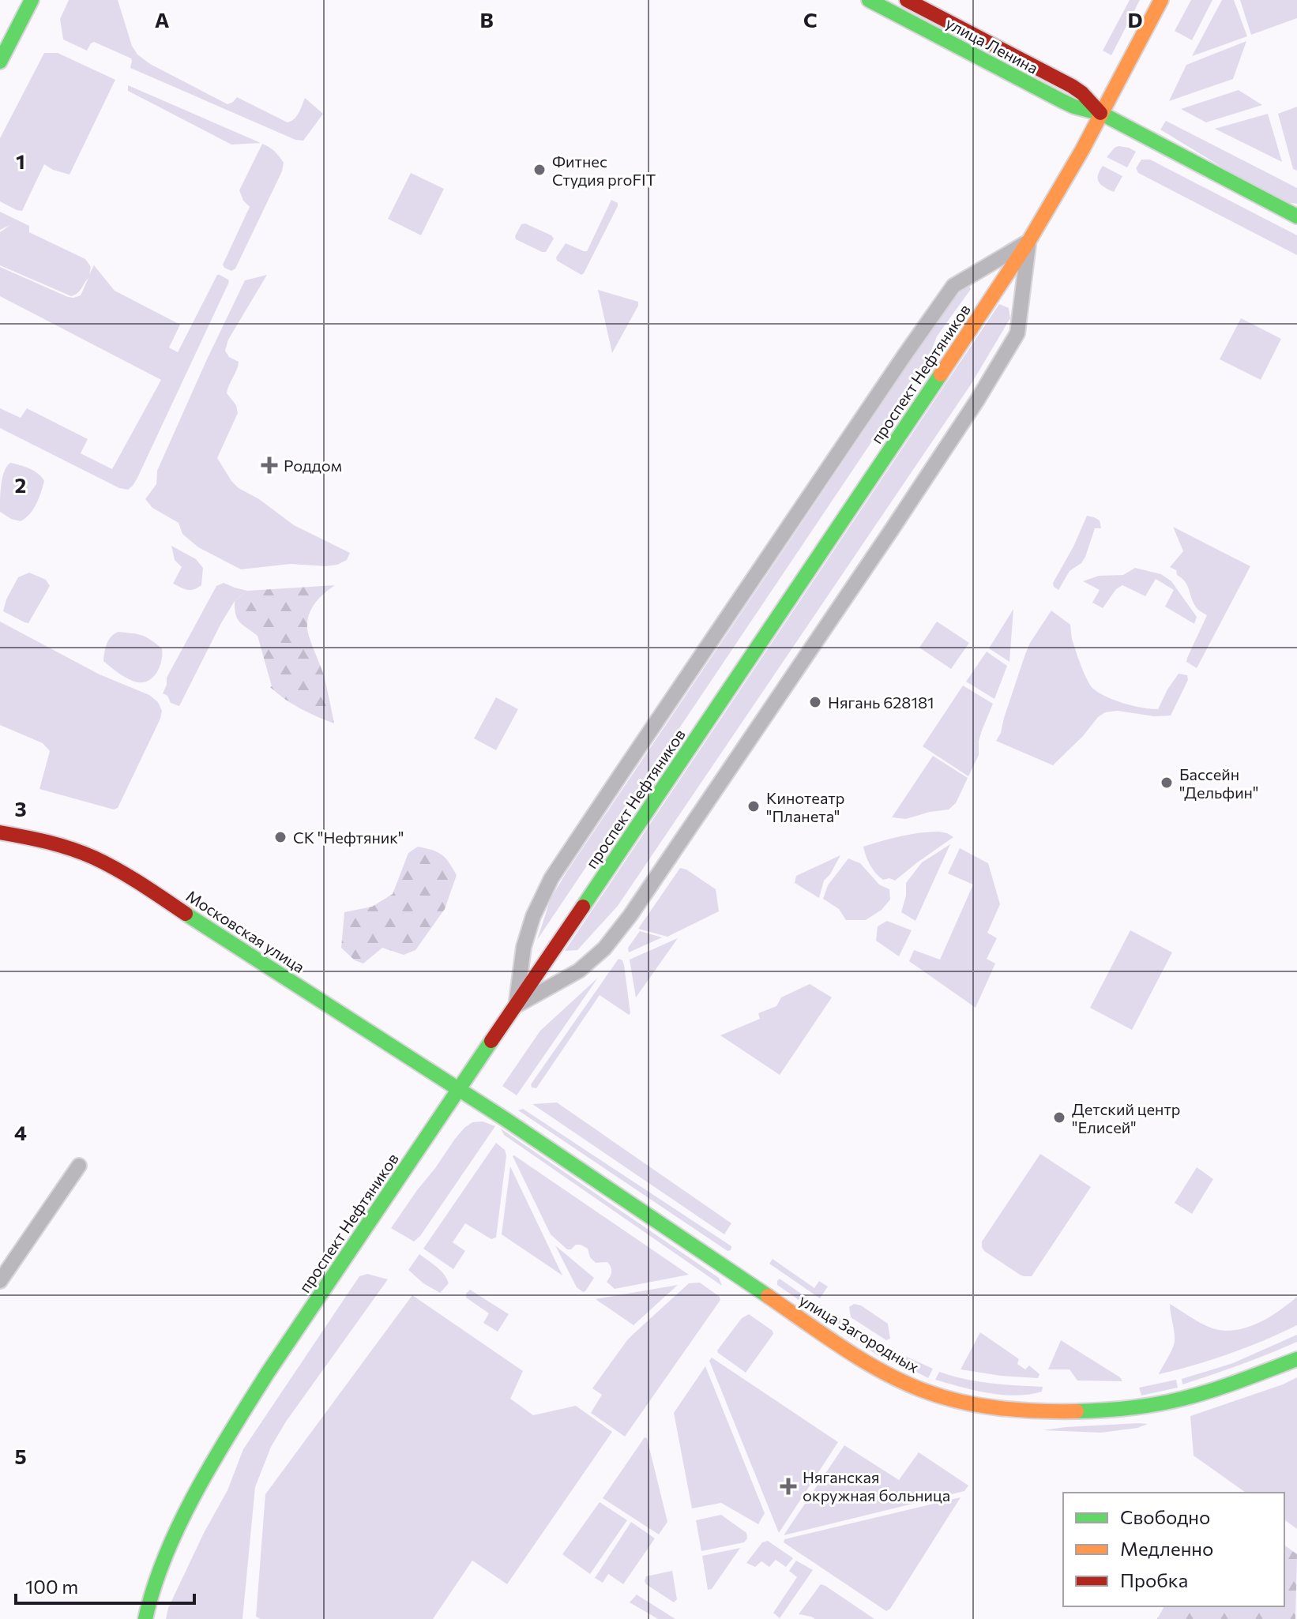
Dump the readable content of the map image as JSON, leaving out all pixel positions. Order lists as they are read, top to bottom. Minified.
{"streets":{"main road":["улица Ленина","проспект Нефтяников","Московская улица","улица Загородных"]},"crossings":[["улица Ленина","проспект Нефтяников"],["проспект Нефтяников","Московская улица"],["проспект Нефтяников","улица Загородных"],["Московская улица","улица Загородных"]],"places":{"other":["Фитнес Студия proFIT","Нягань 628181","Бассейн \"Дельфин\"","Кинотеатр \"Планета\"","СК \"Нефтяник\"","Детский центр \"Елисей\""],"health":["Роддом","Няганская окружная больница"]},"legend":["Свободно","Медленно","Пробка"],"scale_bar":"100 m","grid":{"columns":["A","B","C","D"],"rows":["1","2","3","4","5"]}}
